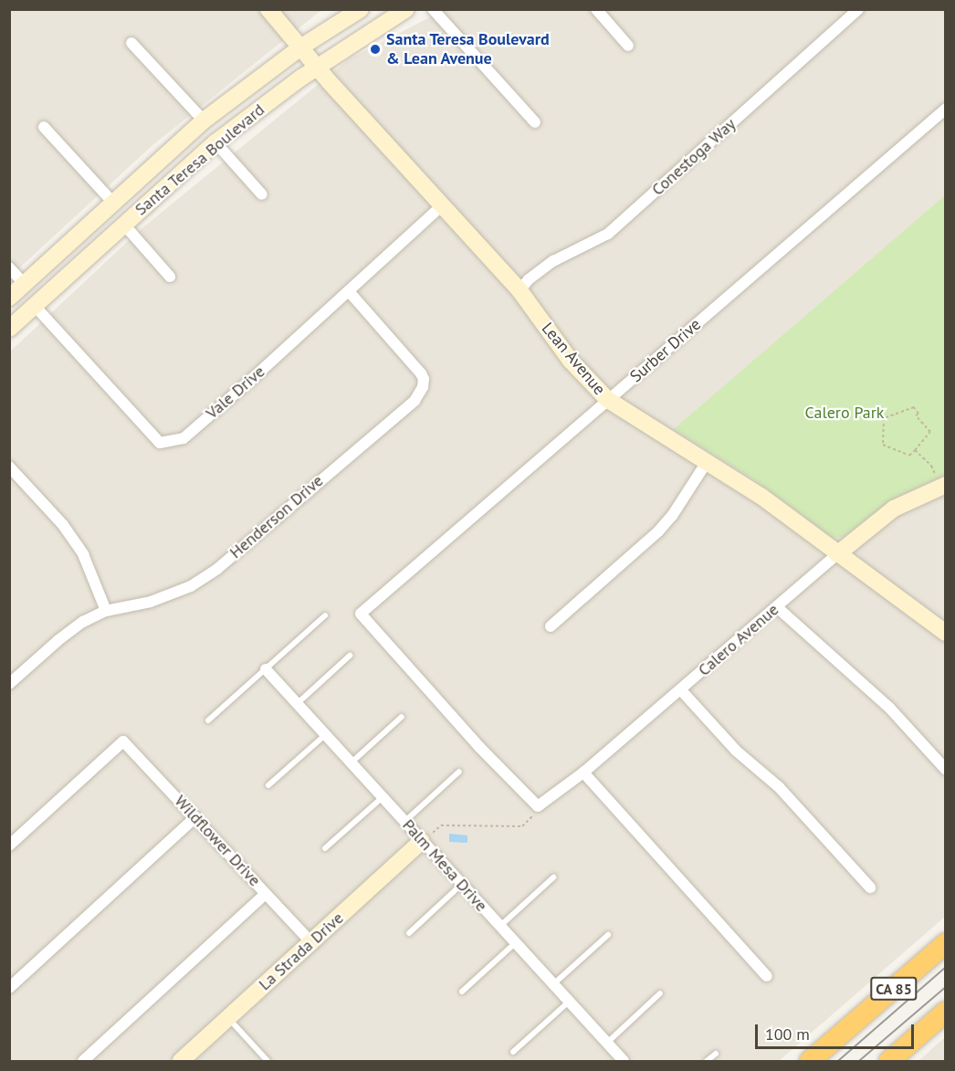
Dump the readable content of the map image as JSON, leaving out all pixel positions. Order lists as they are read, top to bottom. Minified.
{"streets":{"highway":["CA 85"],"street":["Conestoga Way","Santa Teresa Boulevard","Surber Drive","Lean Avenue","Vale Drive","Henderson Drive","Calero Avenue","Wildflower Drive","Palm Mesa Drive","La Strada Drive"]},"crossings":[["Conestoga Way","Lean Avenue"],["Santa Teresa Boulevard","Lean Avenue"],["Santa Teresa Boulevard","Vale Drive"],["Surber Drive","Lean Avenue"],["Surber Drive","Calero Avenue"],["Lean Avenue","Vale Drive"],["Lean Avenue","Calero Avenue"],["Vale Drive","Henderson Drive"],["Wildflower Drive","La Strada Drive"],["Palm Mesa Drive","La Strada Drive"]],"parks":["Calero Park"],"places":["Santa Teresa Boulevard & Lean Avenue"],"scale_bar":"100 m"}
